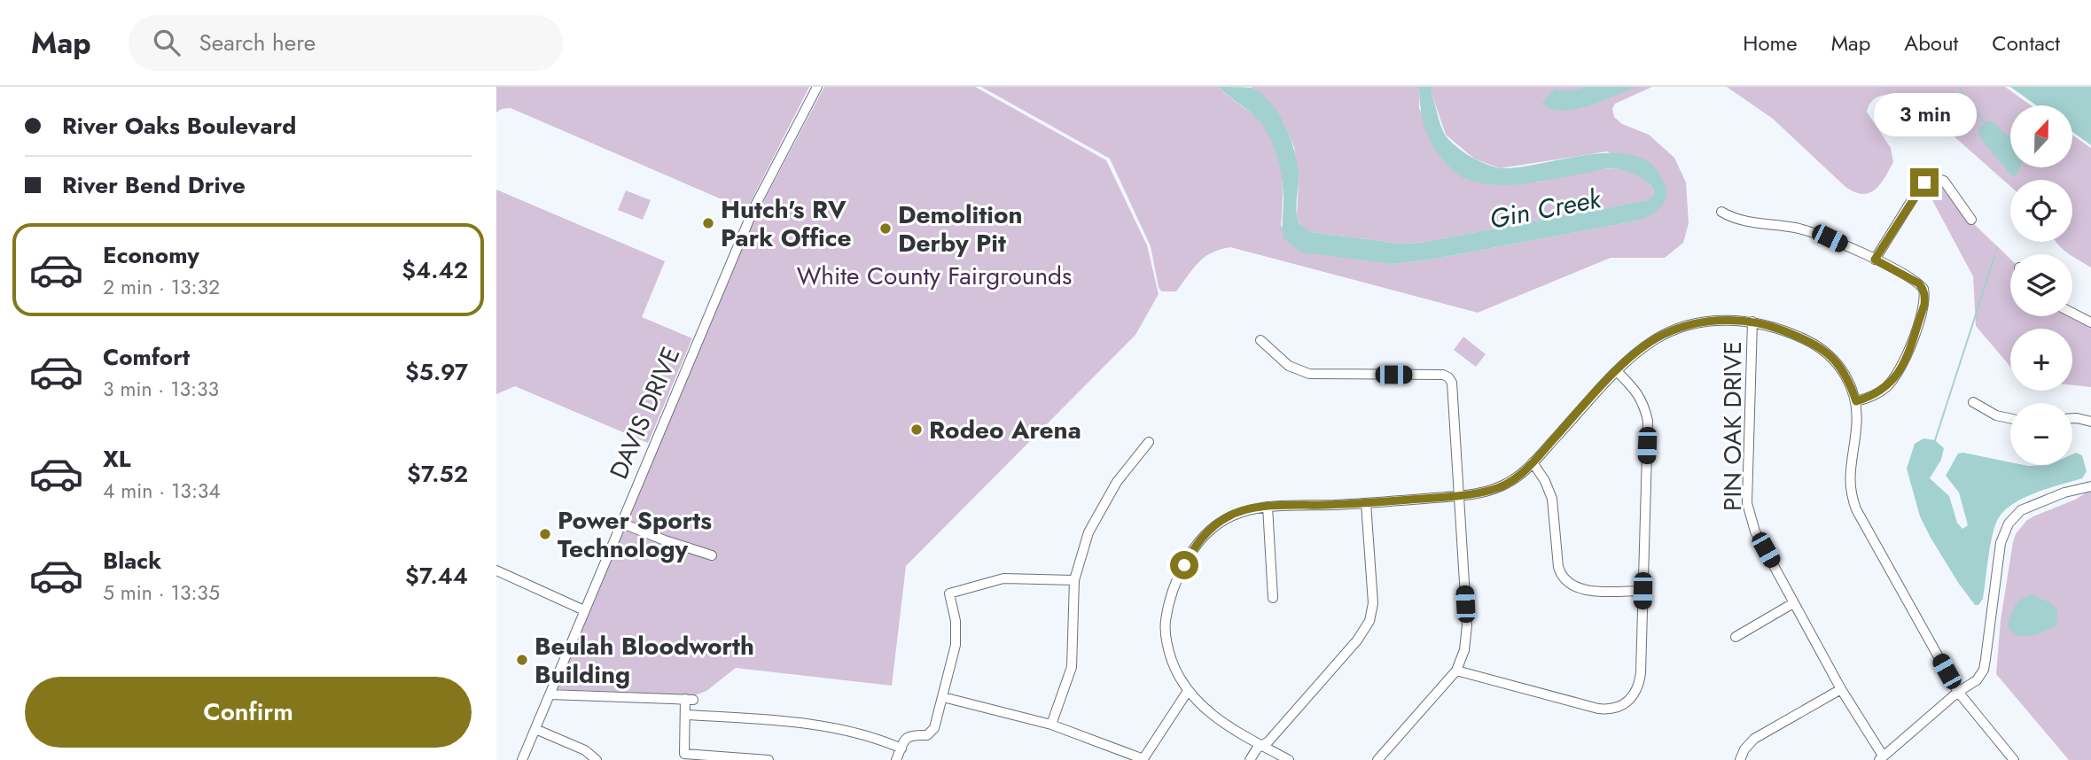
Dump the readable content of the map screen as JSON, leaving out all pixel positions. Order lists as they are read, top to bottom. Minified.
{"streets":{"street":["DAVIS DRIVE","PIN OAK DRIVE"]},"water":["Gin Creek"],"parks":["White County Fairgrounds"],"places":["Hutch's RV Park Office","Demolition Derby Pit","Rodeo Arena","Power Sports Technology","Beulah Bloodworth Building"],"north":"top","page":{"header":"Map","search":"Search here","nav":["Home","Map","About","Contact"],"banner":["River Oaks Boulevard","River Bend Drive"],"bubble":"3 min","map_buttons":["+","−"],"list":[{"name":"Economy","note":"2 min · 13:32","value":"$4.42"},{"name":"Comfort","note":"3 min · 13:33","value":"$5.97"},{"name":"XL","note":"4 min · 13:34","value":"$7.52"},{"name":"Black","note":"5 min · 13:35","value":"$7.44"}],"buttons":"Confirm"}}
